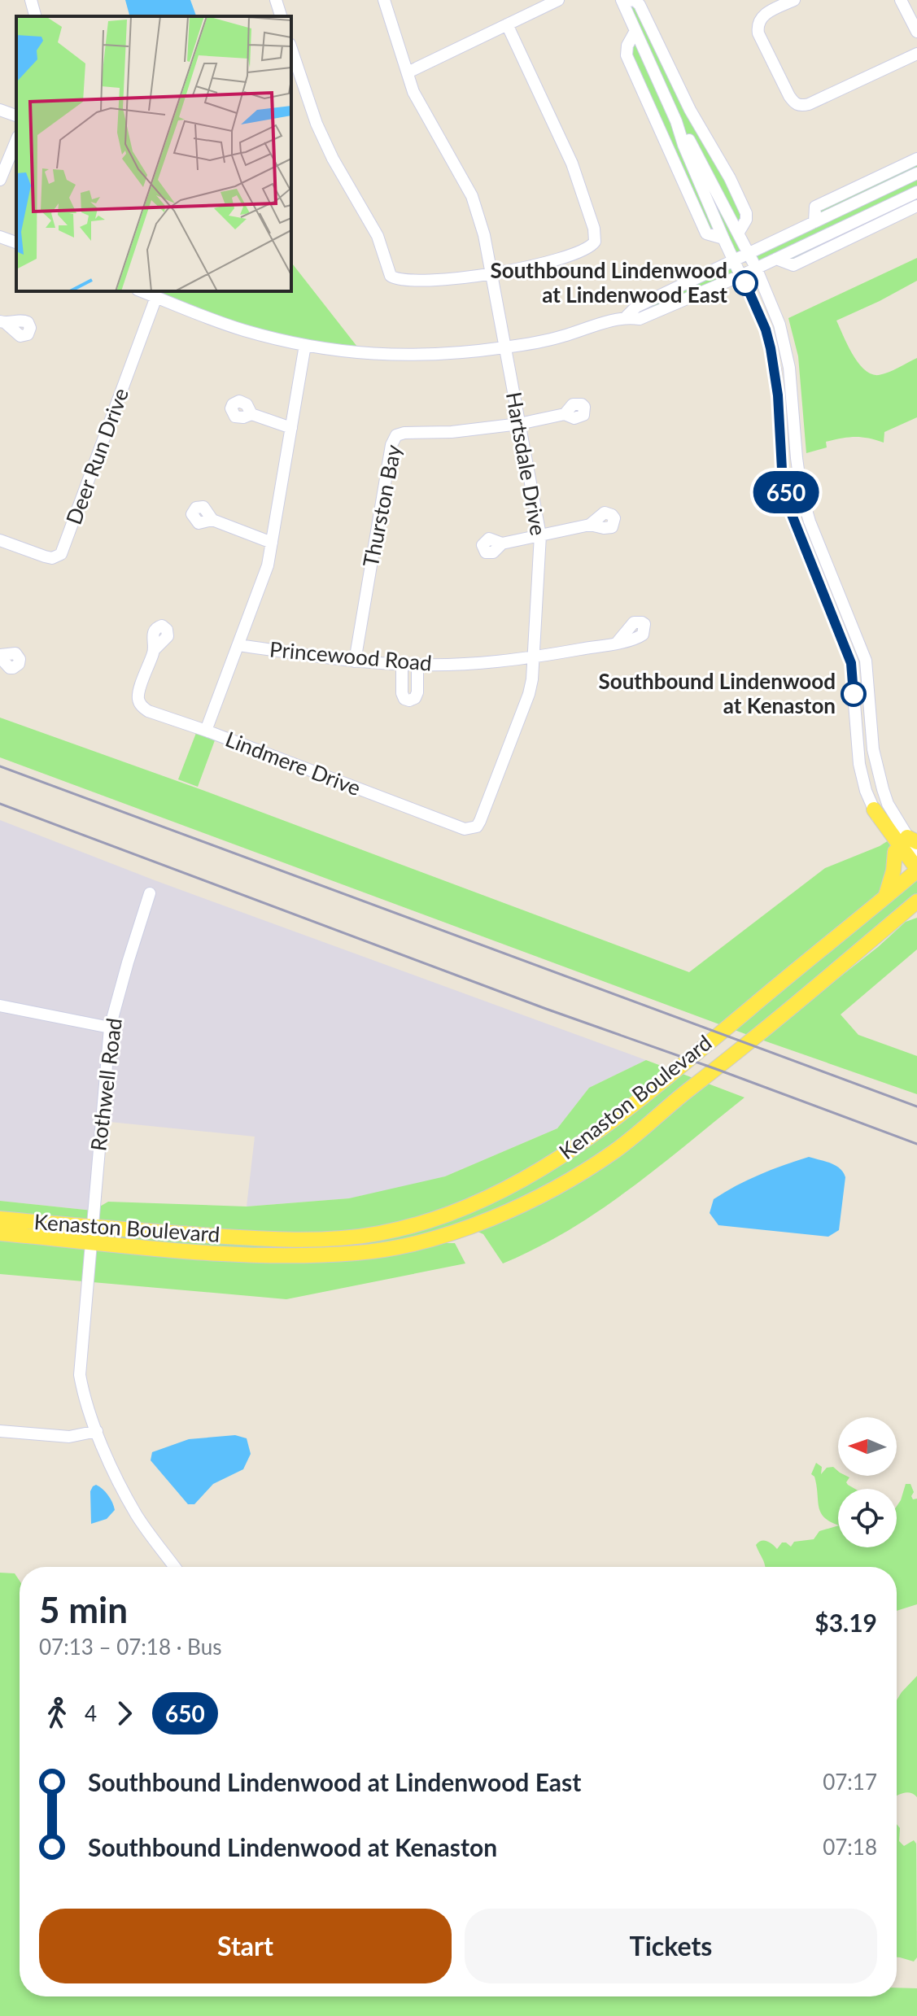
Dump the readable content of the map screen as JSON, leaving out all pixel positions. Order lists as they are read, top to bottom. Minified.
{"streets":{"main road":["Kenaston Boulevard"],"street":["Deer Run Drive","Hartsdale Drive","Thurston Bay","Princewood Road","Lindmere Drive","Rothwell Road"]},"crossings":[["Hartsdale Drive","Thurston Bay"],["Hartsdale Drive","Princewood Road"],["Hartsdale Drive","Lindmere Drive"],["Thurston Bay","Princewood Road"],["Princewood Road","Lindmere Drive"],["Rothwell Road","Kenaston Boulevard"]],"places":["Southbound Lindenwood at Lindenwood East","Southbound Lindenwood at Kenaston"],"lines":["bus line 650"],"north":"left","page":{"on_map":"650","heading":["5 min","07:13 – 07:18 · Bus","$3.19"],"legs":["4","650"],"list":[{"name":"Southbound Lindenwood at Lindenwood East","value":"07:17"},{"name":"Southbound Lindenwood at Kenaston","value":"07:18"}],"buttons":["Start","Tickets"]}}
